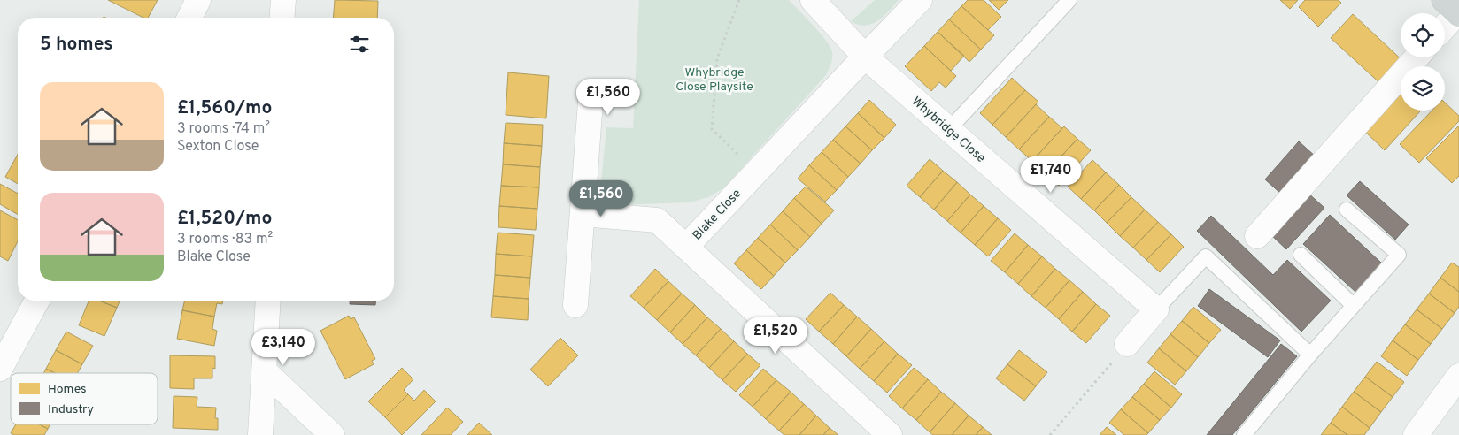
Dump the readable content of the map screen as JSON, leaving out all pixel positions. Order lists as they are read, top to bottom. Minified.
{"streets":{"street":["Whybridge Close","Blake Close"]},"crossings":[["Whybridge Close","Blake Close"]],"parks":["Whybridge Close Playsite"],"legend":["Homes","Industry"],"page":{"heading":"5 homes","list":[{"name":"£1,560/mo","note":"3 rooms · 74 m² · Sexton Close"},{"name":"£1,520/mo","note":"3 rooms · 83 m² · Blake Close"}],"price":["£1,560","£1,740","£1,560","£1,520","£3,140"]}}
